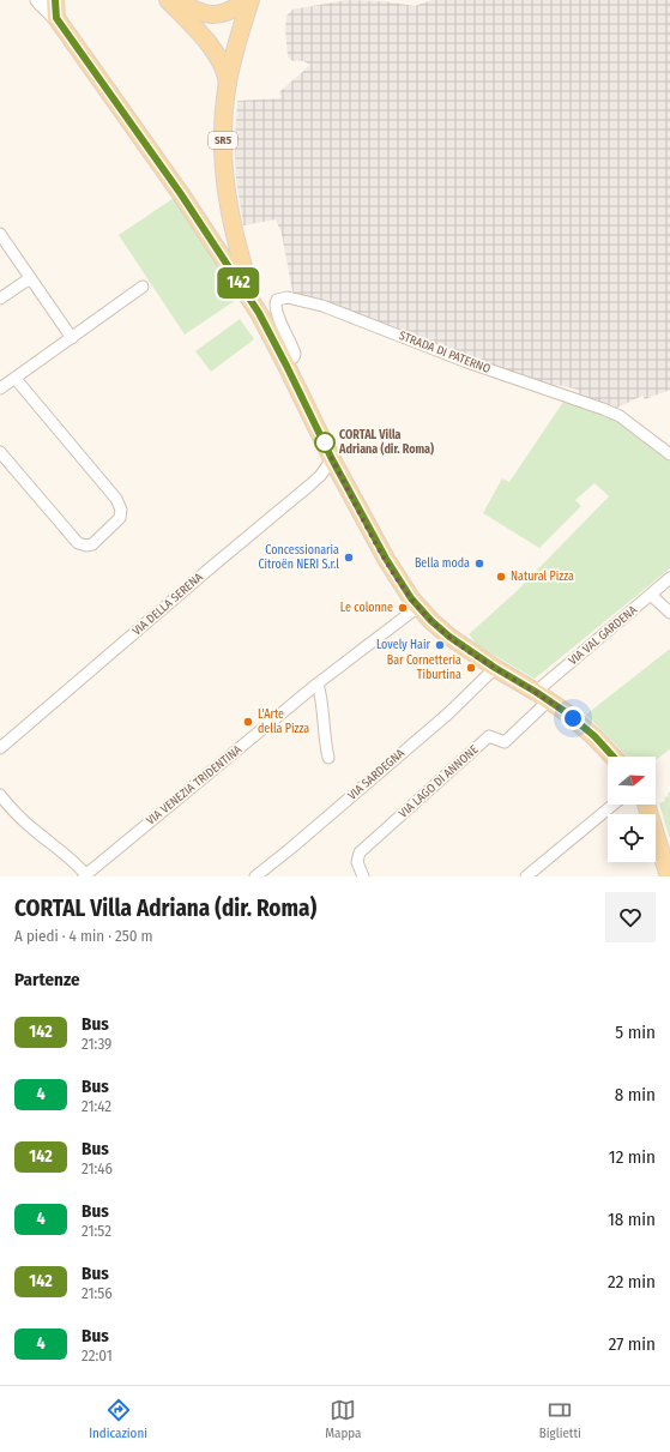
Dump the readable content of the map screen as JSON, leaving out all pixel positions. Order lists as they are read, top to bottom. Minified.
{"streets":{"main road":["SR5"],"street":["STRADA DI PATERNO","VIA DELLA SERENA","VIA VAL GARDENA","VIA SARDEGNA","VIA LAGO DI ANNONE","VIA VENEZIA TRIDENTINA"]},"crossings":[["SR5","STRADA DI PATERNO"],["SR5","VIA DELLA SERENA"],["SR5","VIA VAL GARDENA"],["SR5","VIA SARDEGNA"],["SR5","VIA LAGO DI ANNONE"],["SR5","VIA VENEZIA TRIDENTINA"],["VIA VAL GARDENA","VIA LAGO DI ANNONE"]],"places":["CORTAL Villa Adriana (dir. Roma)","Concessionaria Citroën NERI S.r.l","Bella moda","Natural Pizza","Le colonne","Lovely Hair","Bar Cornetteria Tiburtina","L'Arte della Pizza"],"lines":["bus line 142"],"north":"right","page":{"on_map":"142","heading":[["CORTAL Villa Adriana (dir. Roma)","A piedi · 4 min · 250 m"],"Partenze"],"list":[{"mark":"142","name":"Bus","note":"21:39","value":"5 min"},{"mark":"4","name":"Bus","note":"21:42","value":"8 min"},{"mark":"142","name":"Bus","note":"21:46","value":"12 min"},{"mark":"4","name":"Bus","note":"21:52","value":"18 min"},{"mark":"142","name":"Bus","note":"21:56","value":"22 min"},{"mark":"4","name":"Bus","note":"22:01","value":"27 min"}],"tabs":["Indicazioni","Mappa","Biglietti"]}}
